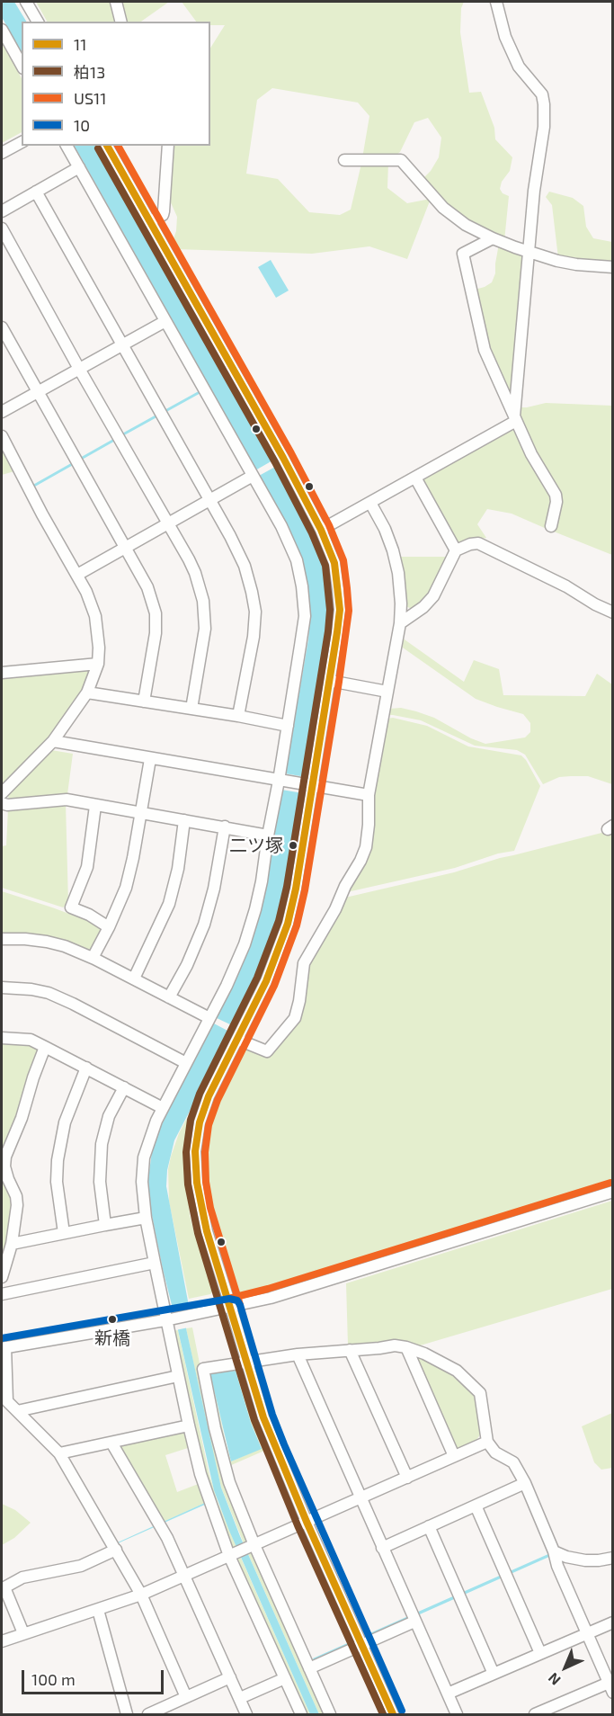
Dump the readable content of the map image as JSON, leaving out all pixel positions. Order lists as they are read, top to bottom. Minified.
{"places":["二ツ塚","新橋"],"lines":["transit line 11","transit line US11","transit line 柏13","transit line 10"],"legend":["11","柏13","US11","10"],"scale_bar":"100 m","north":"bottom left"}
